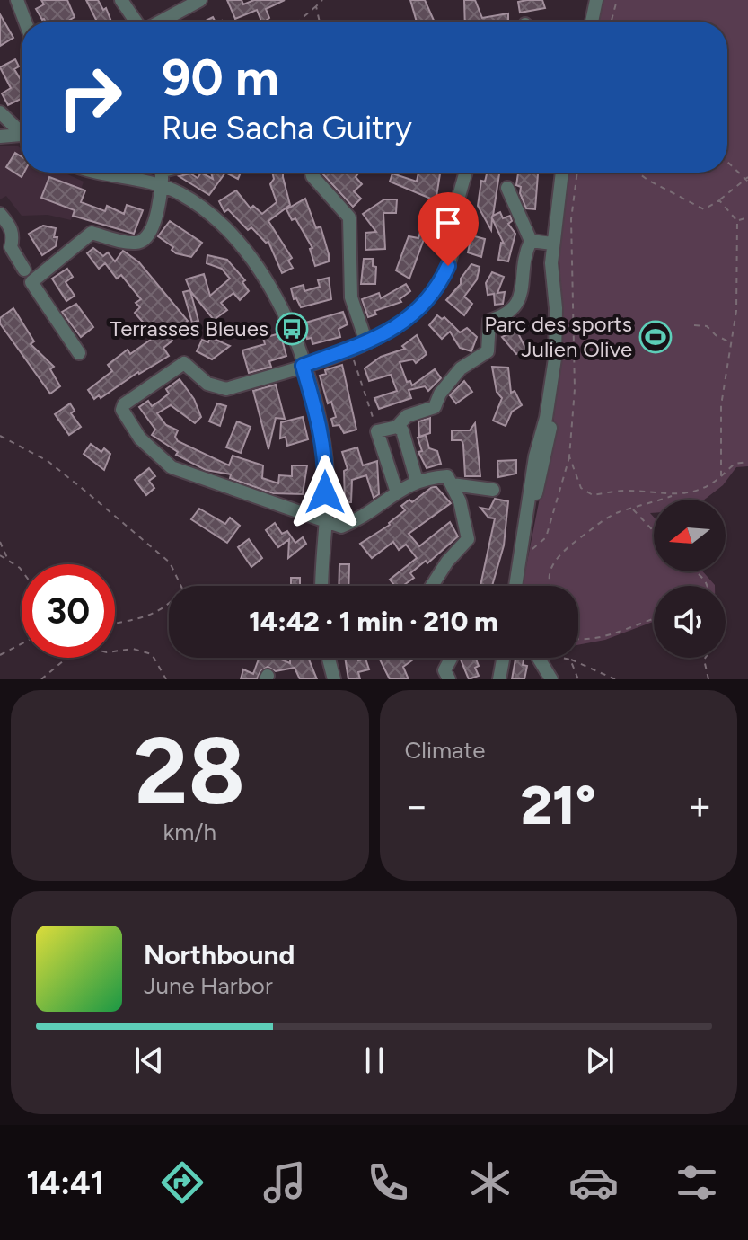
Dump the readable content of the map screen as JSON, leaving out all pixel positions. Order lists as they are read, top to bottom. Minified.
{"places":{"bus stop":["Terrasses Bleues"],"sports":["Parc des sports Julien Olive"]},"north":"left","page":{"turn":["90 m","Rue Sacha Guitry"],"limit":"30","trip":"14:42 · 1 min · 210 m","tile":[["28","km/h"],"Climate"],"heat":["−","21°","+"],"song":["Northbound","June Harbor"],"tabs":"14:41"}}
